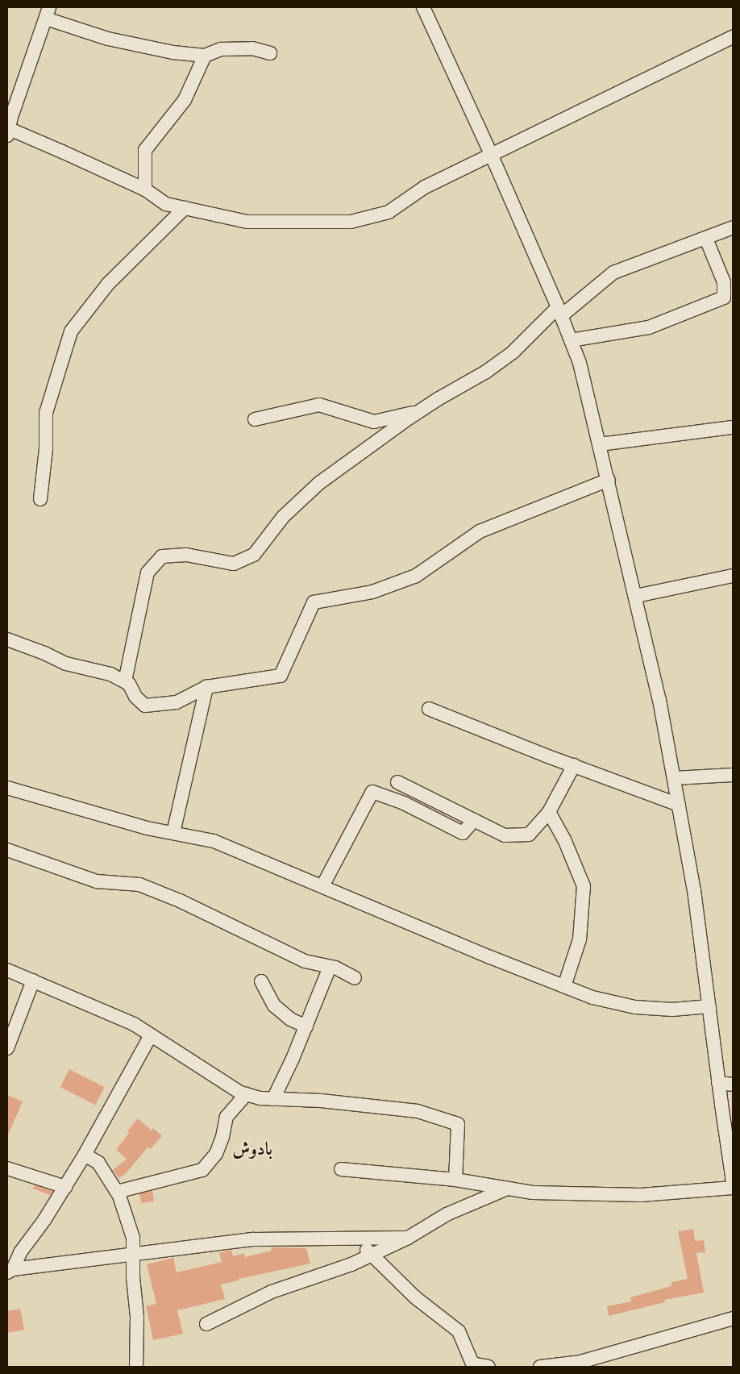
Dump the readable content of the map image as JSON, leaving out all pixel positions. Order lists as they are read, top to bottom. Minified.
{"districts":["بادوش"]}
